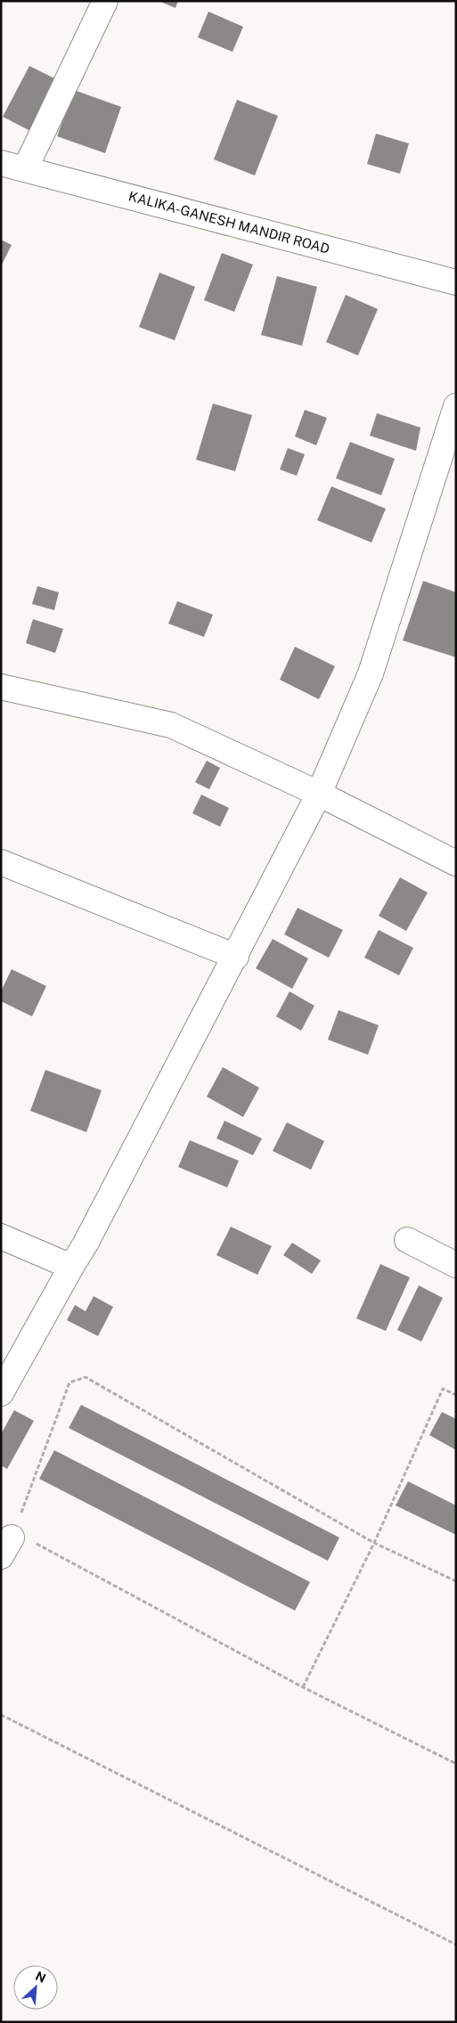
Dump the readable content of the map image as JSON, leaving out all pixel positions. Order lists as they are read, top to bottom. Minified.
{"streets":{"street":["KALIKA-GANESH MANDIR ROAD"]},"north":"top right"}
